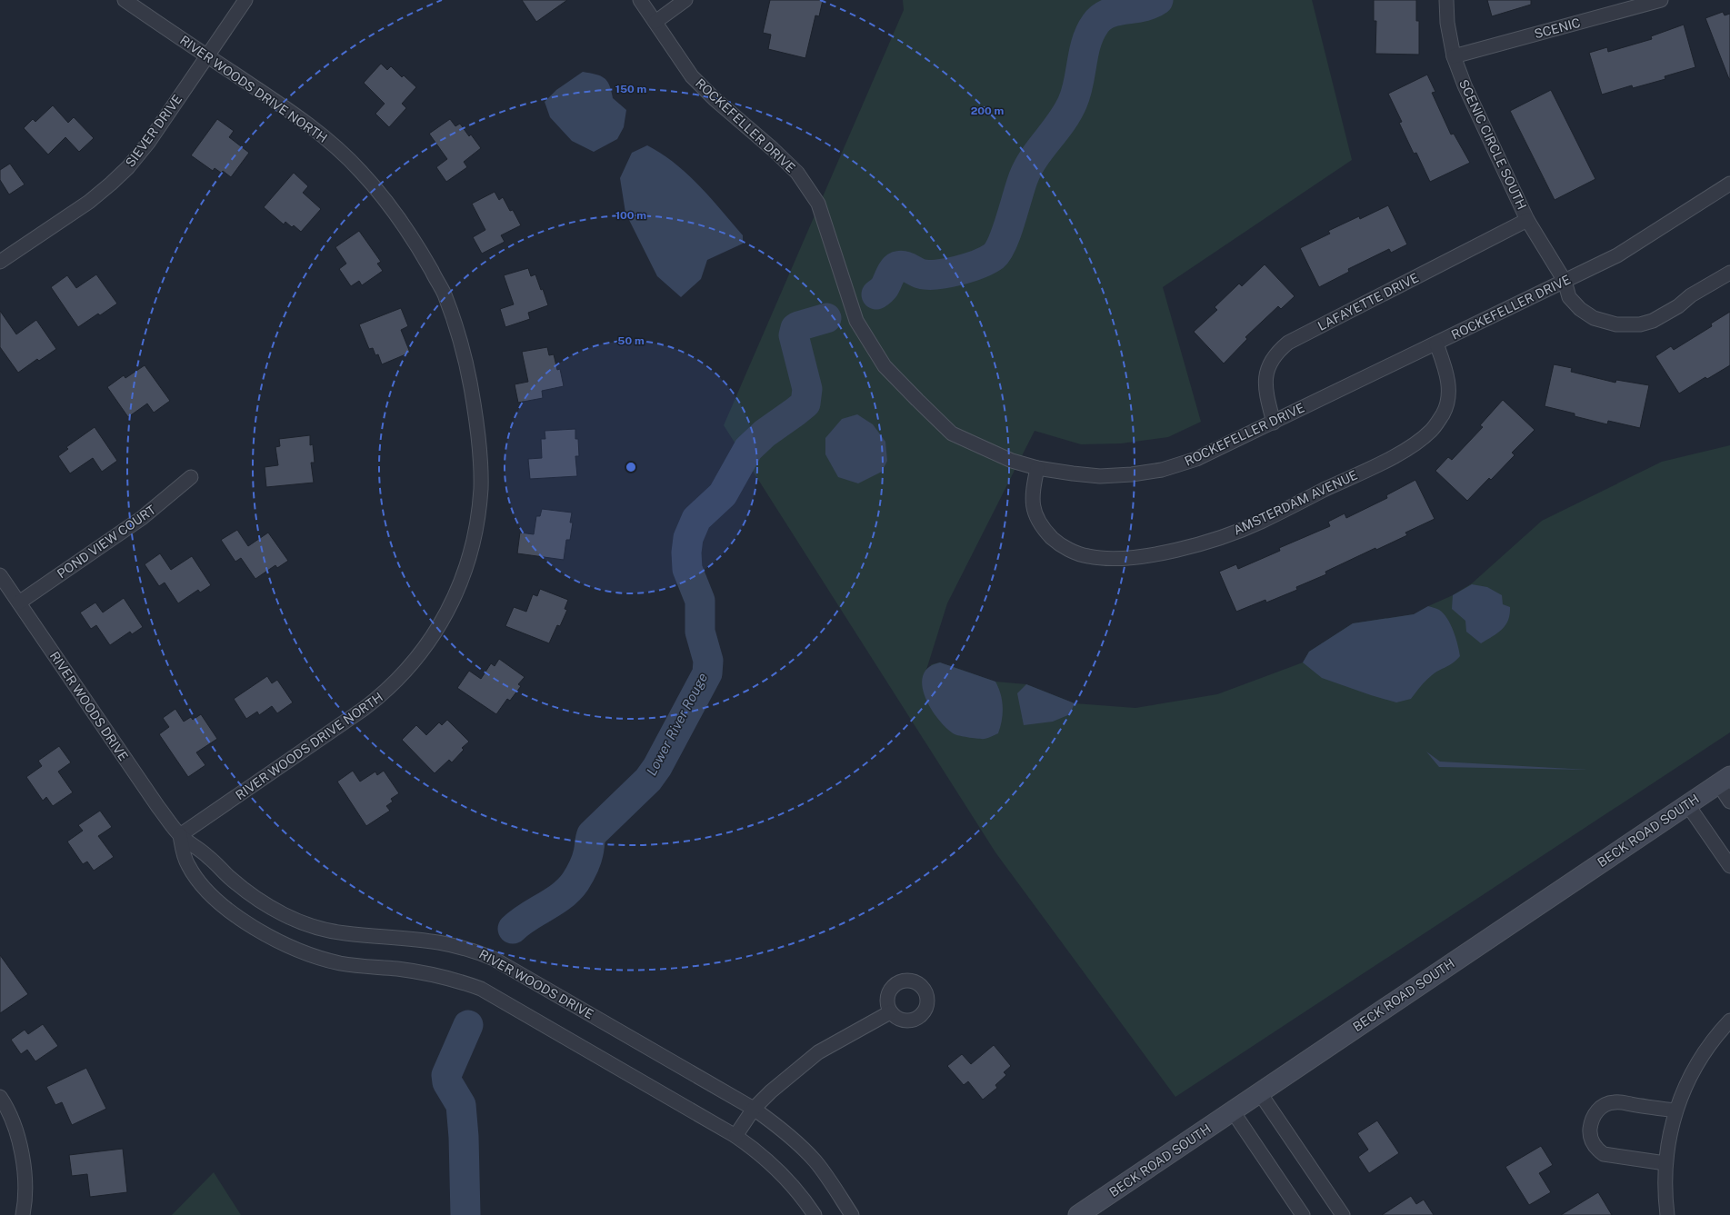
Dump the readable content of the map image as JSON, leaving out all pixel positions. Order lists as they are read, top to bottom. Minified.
{"streets":{"main road":["BECK ROAD SOUTH"],"street":["SCENIC","RIVER WOODS DRIVE NORTH","ROCKEFELLER DRIVE","SIEVER DRIVE","SCENIC CIRCLE SOUTH","LAFAYETTE DRIVE","AMSTERDAM AVENUE","POND VIEW COURT","RIVER WOODS DRIVE"]},"crossings":[["SCENIC","SCENIC CIRCLE SOUTH"],["RIVER WOODS DRIVE NORTH","SIEVER DRIVE"],["RIVER WOODS DRIVE NORTH","RIVER WOODS DRIVE"],["ROCKEFELLER DRIVE","SCENIC CIRCLE SOUTH"],["ROCKEFELLER DRIVE","LAFAYETTE DRIVE"],["ROCKEFELLER DRIVE","AMSTERDAM AVENUE"],["SCENIC CIRCLE SOUTH","LAFAYETTE DRIVE"],["POND VIEW COURT","RIVER WOODS DRIVE"]],"water":["Lower River Rouge"],"rings":["150 m","200 m","100 m","50 m"]}
